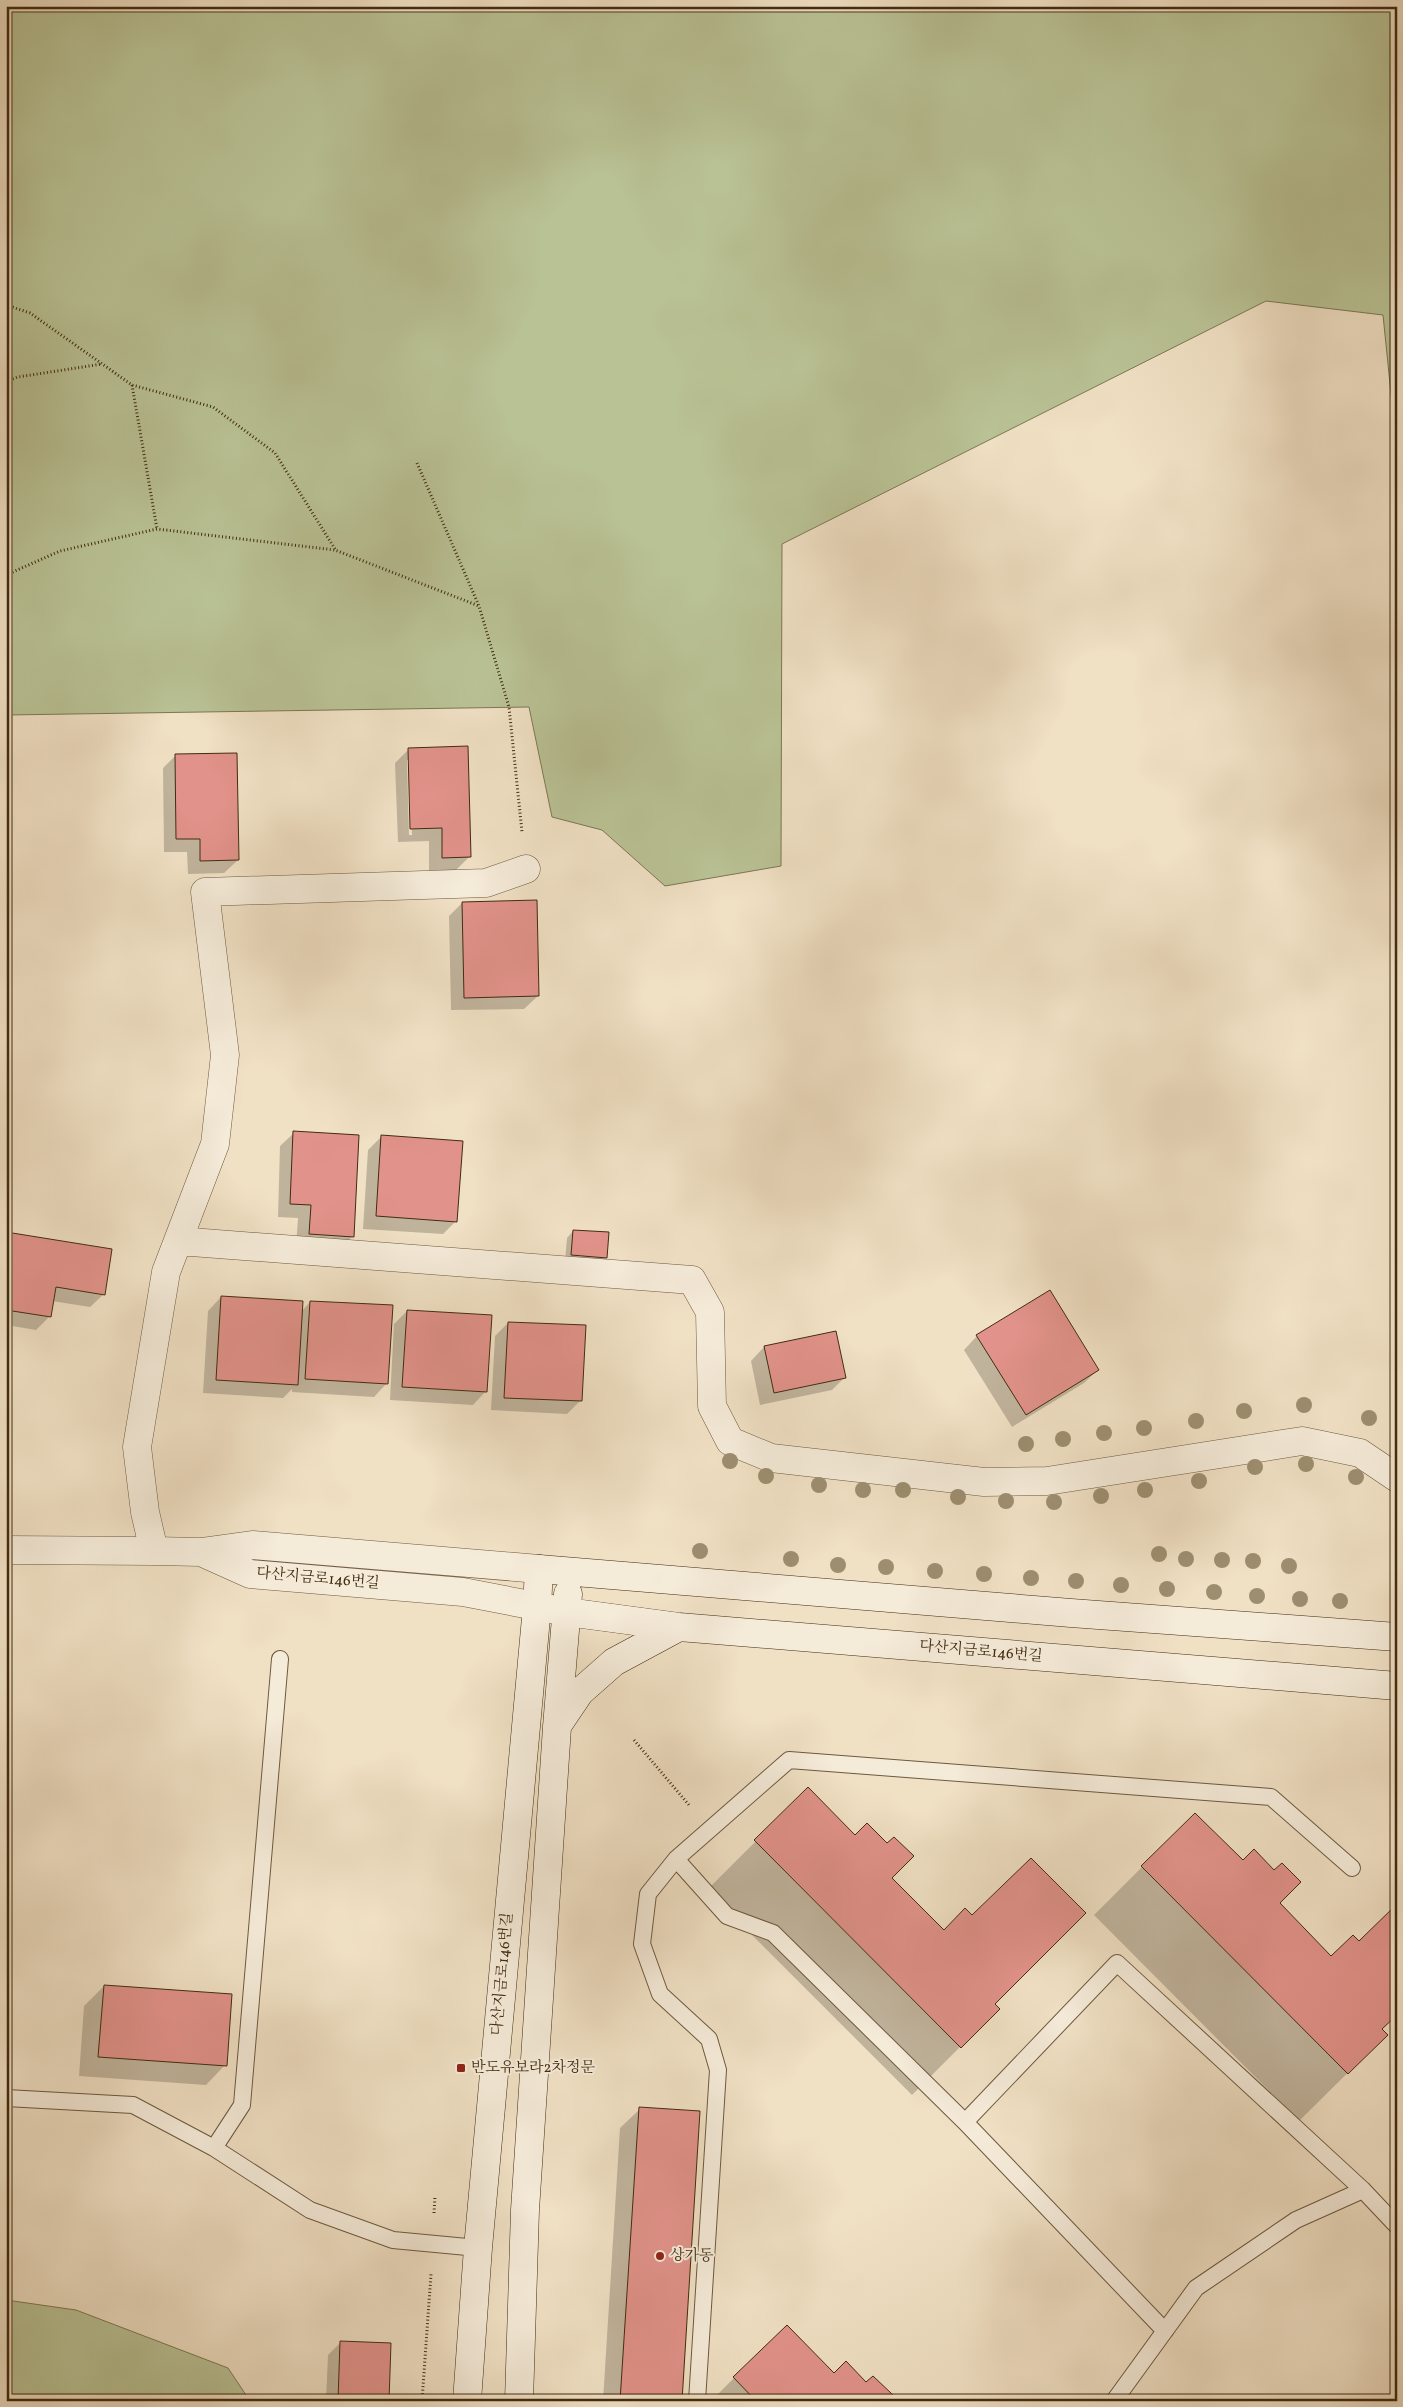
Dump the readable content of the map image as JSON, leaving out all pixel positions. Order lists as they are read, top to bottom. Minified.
{"streets":{"street":["다산지금로146번길"]},"places":{"transit":["반도유보라2차정문"],"other":["상가동"]}}
